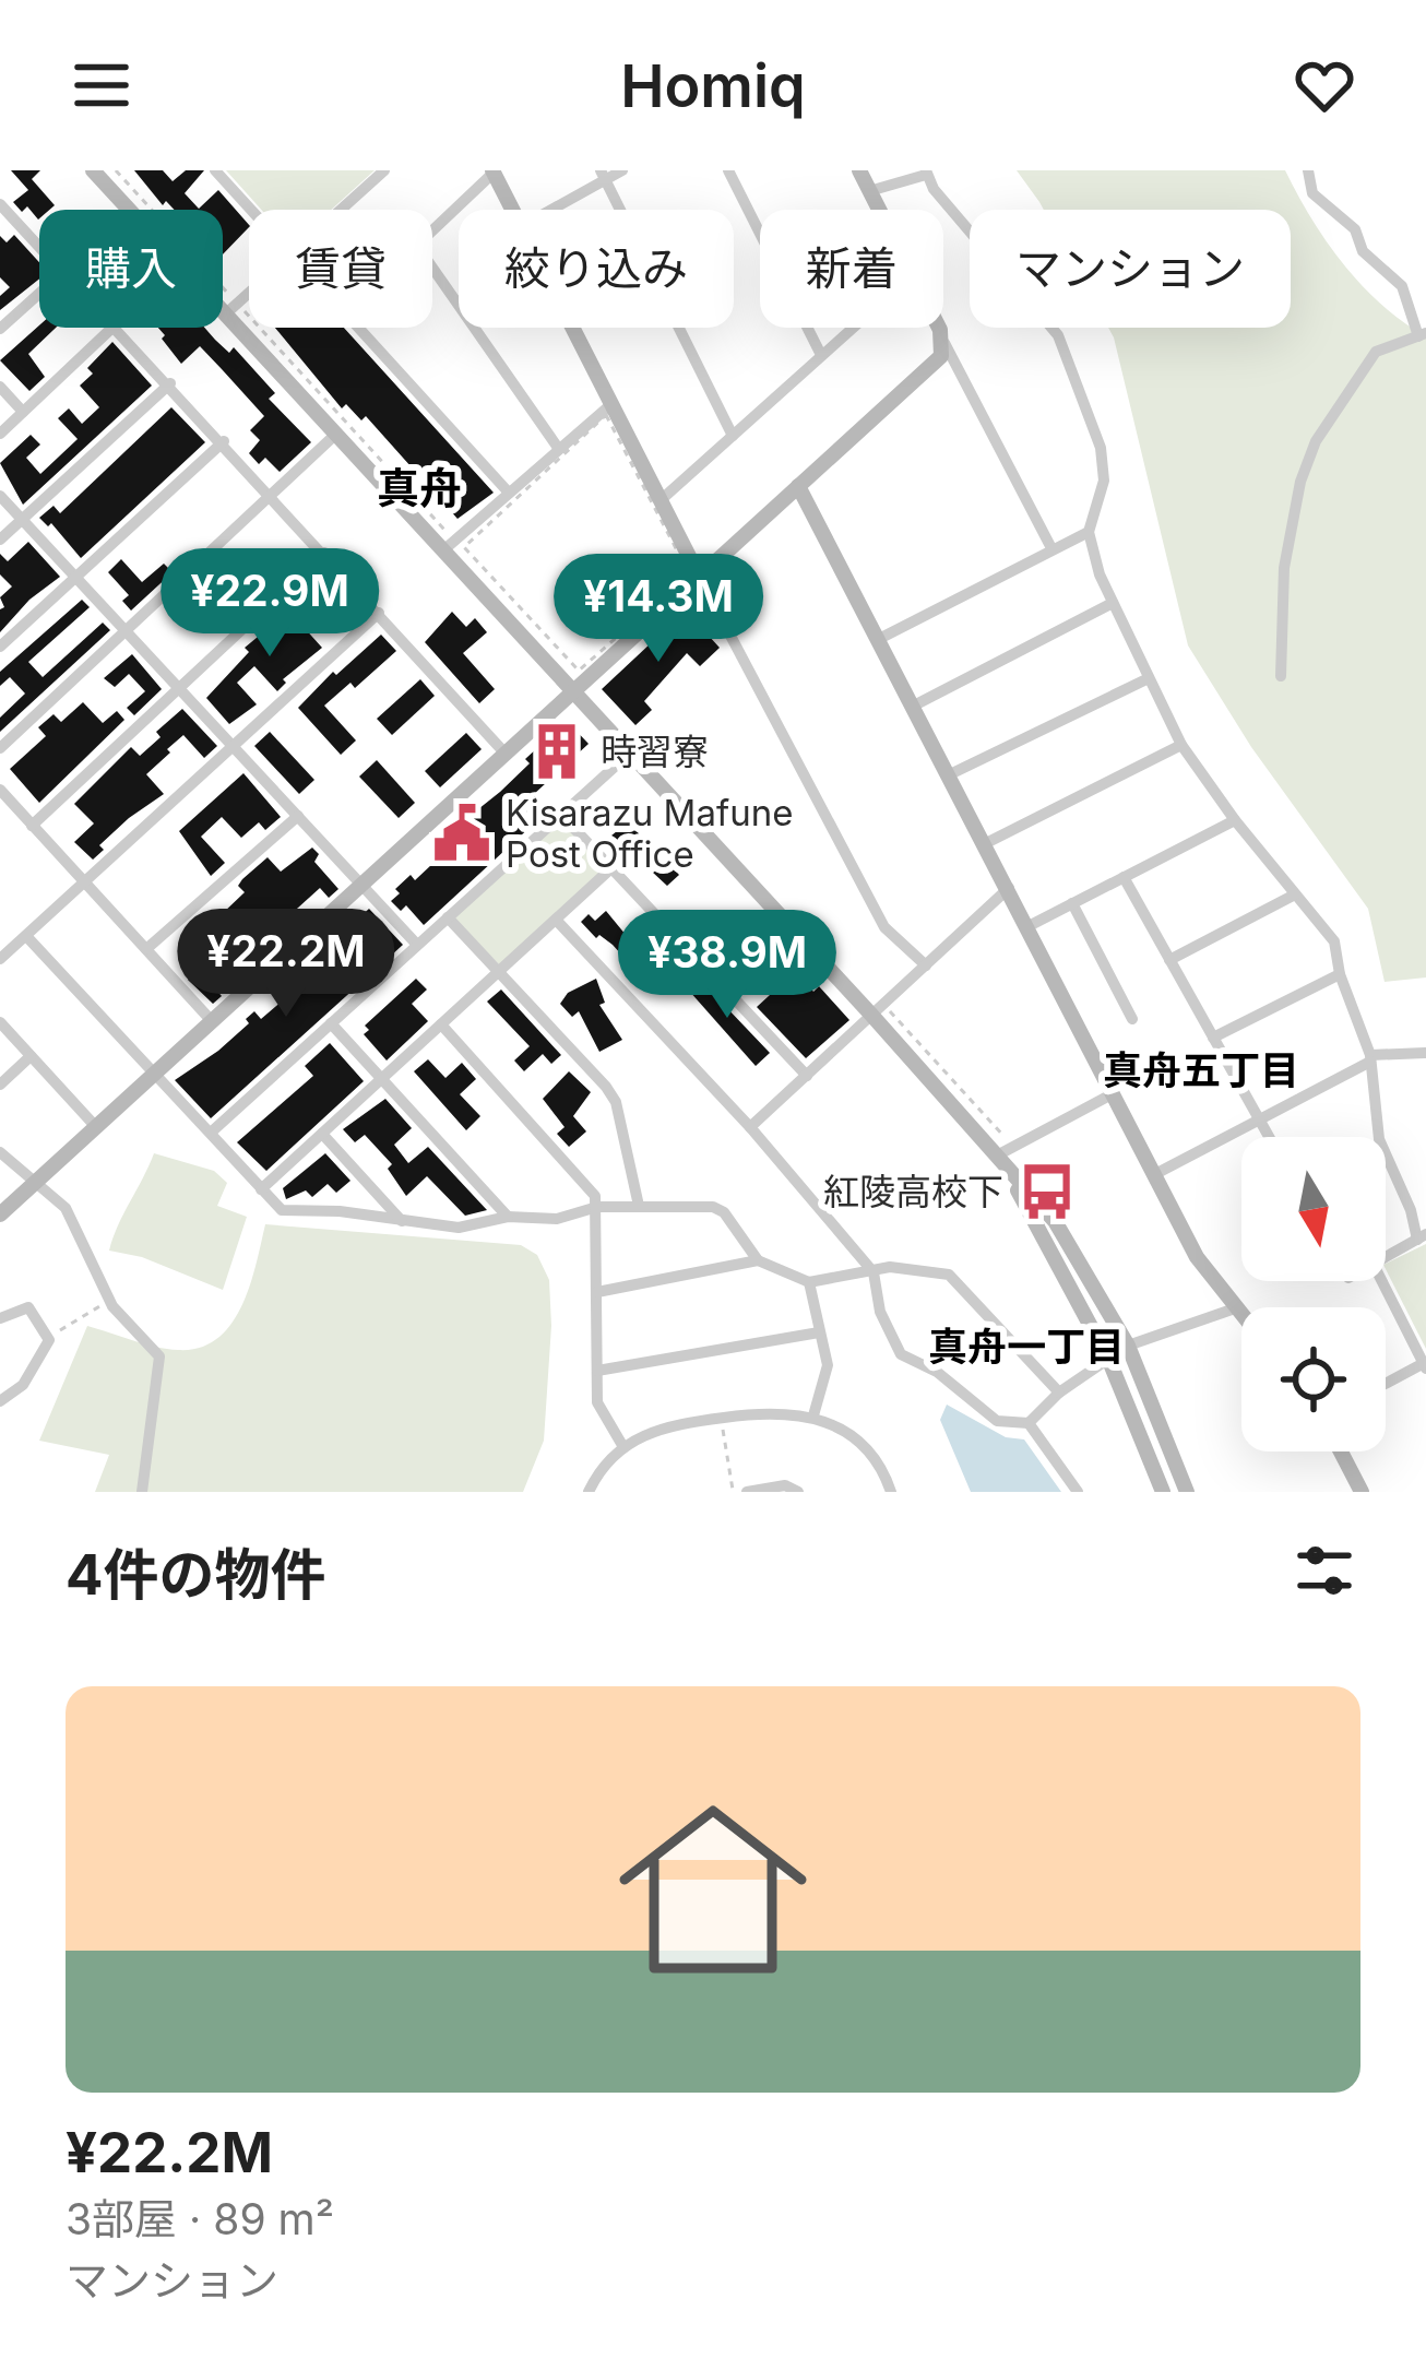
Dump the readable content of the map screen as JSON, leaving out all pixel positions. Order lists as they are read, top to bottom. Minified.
{"districts":["真舟","真舟五丁目","真舟一丁目"],"places":{"building":["時習寮"],"public building":["Kisarazu Mafune Post Office"],"bus stop":["紅陵高校下"]},"north":"bottom","page":{"header":"Homiq","chip":["購入","賃貸","絞り込み","新着","マンション"],"price":["¥22.9M","¥14.3M","¥22.2M","¥38.9M"],"heading":"4件の物件","list":[{"name":"¥22.2M","note":"3部屋 · 89 m² · マンション"}]}}
